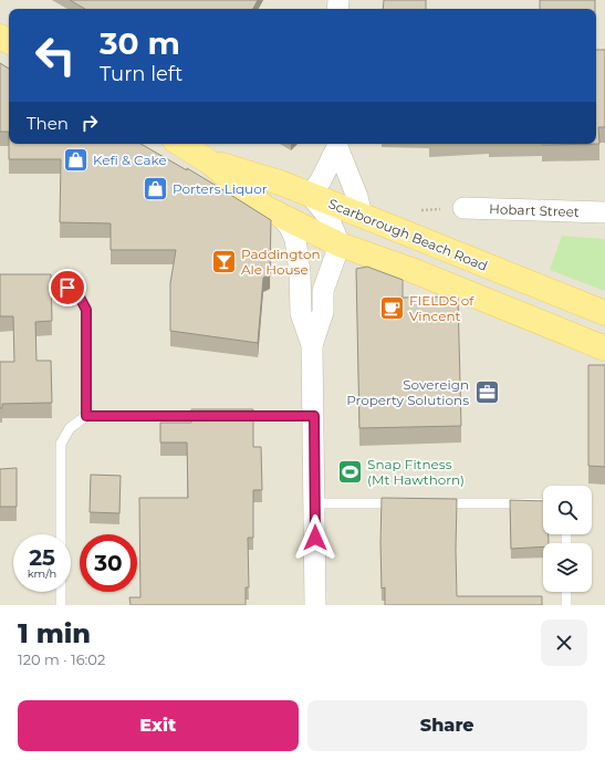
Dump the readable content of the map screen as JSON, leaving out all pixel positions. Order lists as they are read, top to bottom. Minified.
{"streets":{"main road":["Scarborough Beach Road"],"street":["Hobart Street"]},"places":{"shop":["Kefi & Cake","Porters Liquor"],"bar":["Paddington Ale House"],"cafe":["FIELDS of Vincent"],"office":["Sovereign Property Solutions"],"sports":["Snap Fitness (Mt Hawthorn)"]},"page":{"turn":["30 m","Turn left"],"then":"Then","speed":"25 km/h","limit":"30","heading":["1 min","120 m · 16:02"],"buttons":["Exit","Share"]}}
